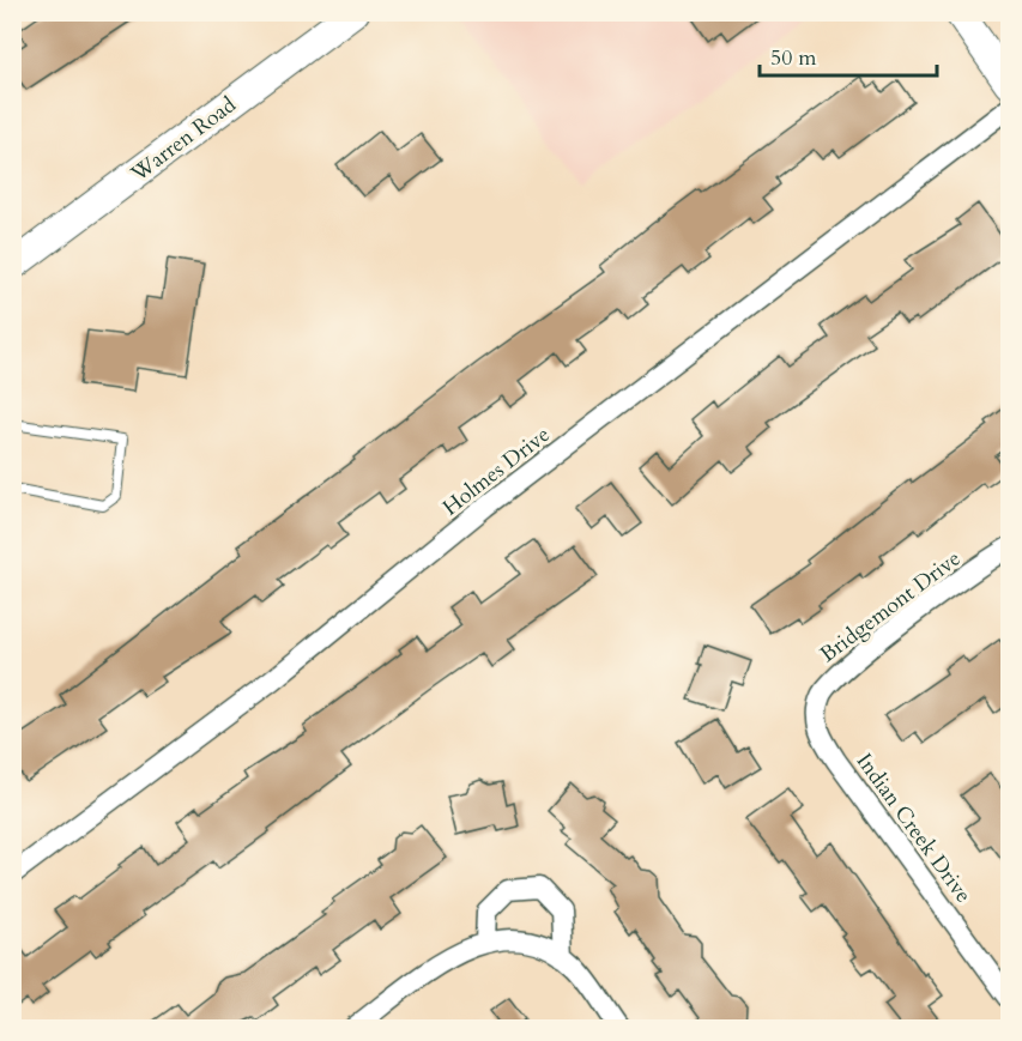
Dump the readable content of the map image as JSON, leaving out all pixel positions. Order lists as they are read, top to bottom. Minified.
{"streets":{"main road":["Warren Road"],"street":["Holmes Drive","Bridgemont Drive","Indian Creek Drive"]},"crossings":[["Bridgemont Drive","Indian Creek Drive"]],"scale_bar":"50 m"}
